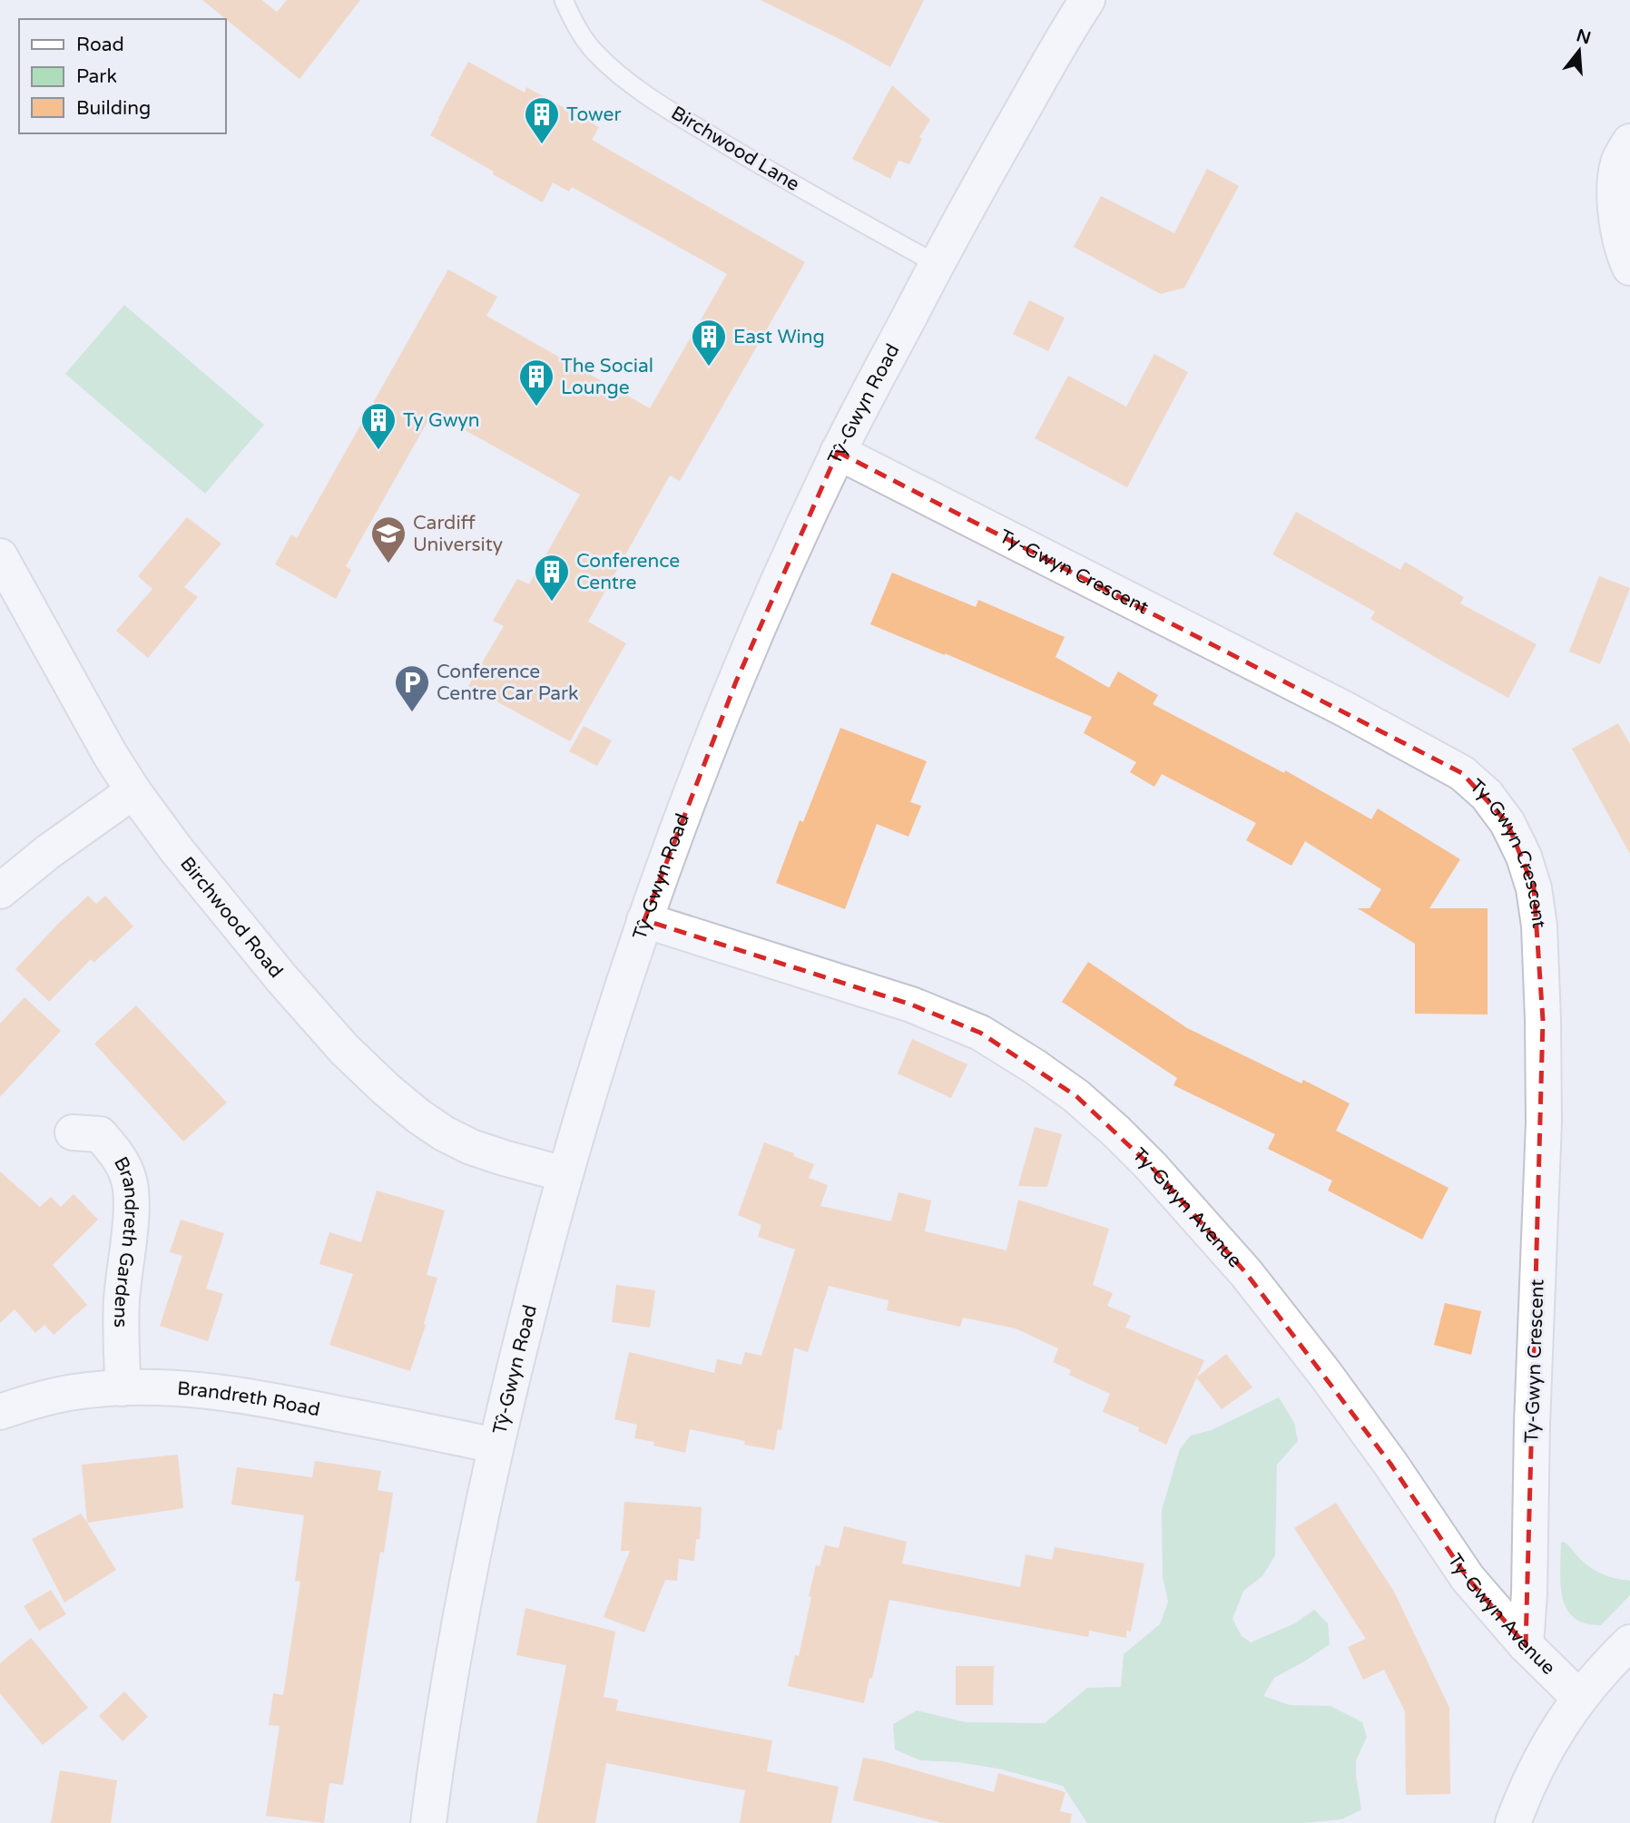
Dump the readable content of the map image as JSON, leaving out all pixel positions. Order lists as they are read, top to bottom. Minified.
{"streets":{"street":["Tŷ-Gwyn Road","Ty-Gwyn Crescent","Birchwood Road","Ty-Gwyn Avenue","Brandreth Gardens","Brandreth Road"],"lane":["Birchwood Lane"]},"crossings":[["Birchwood Lane","Tŷ-Gwyn Road"],["Tŷ-Gwyn Road","Ty-Gwyn Crescent"],["Tŷ-Gwyn Road","Birchwood Road"],["Tŷ-Gwyn Road","Ty-Gwyn Avenue"],["Tŷ-Gwyn Road","Brandreth Road"],["Ty-Gwyn Crescent","Ty-Gwyn Avenue"],["Brandreth Gardens","Brandreth Road"]],"places":{"building":["Tower","East Wing","The Social Lounge","Ty Gwyn","Conference Centre"],"school or university":["Cardiff University"],"parking":["Conference Centre Car Park"]},"legend":["Road","Park","Building"],"north":"top"}
